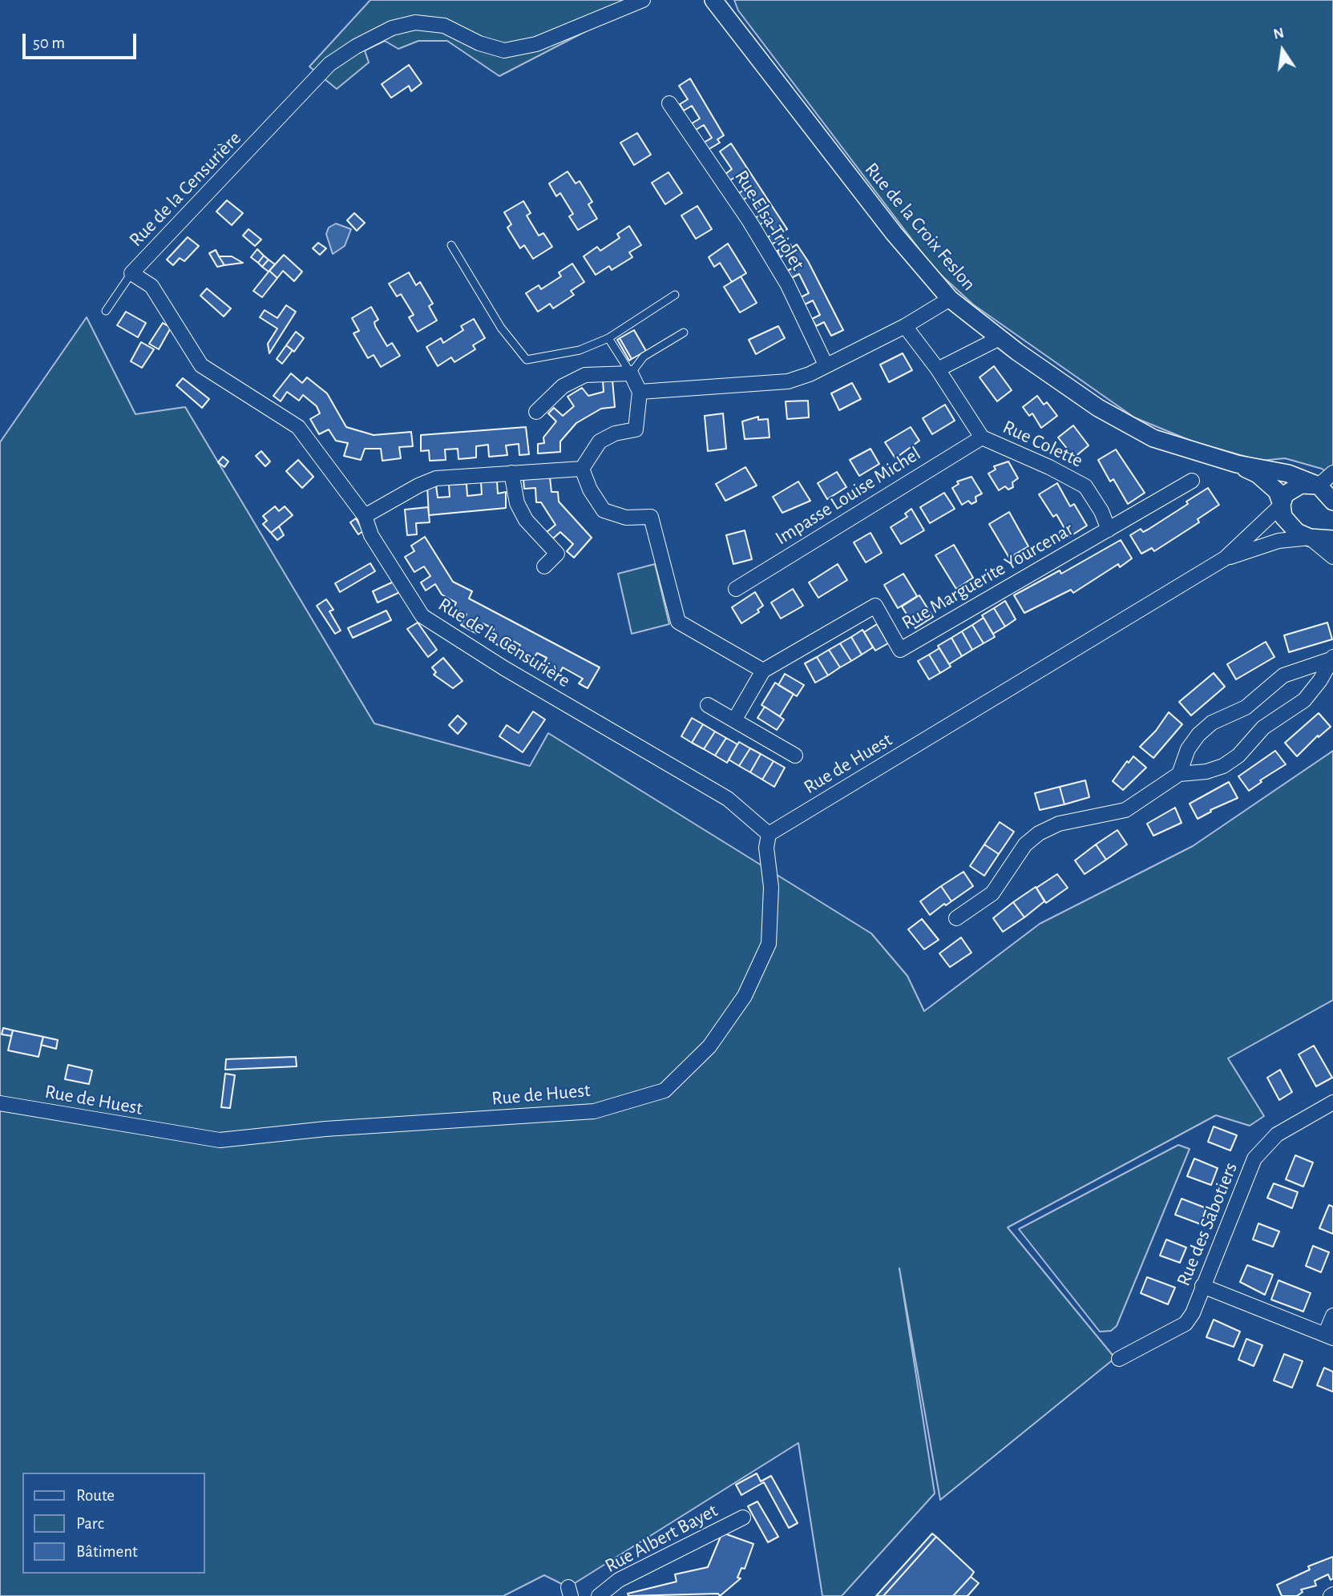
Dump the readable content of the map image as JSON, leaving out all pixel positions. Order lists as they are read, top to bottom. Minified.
{"streets":{"street":["Rue de la Censurière","Rue Elsa Triolet","Rue de la Croix Feslon","Rue Colette","Impasse Louise Michel","Rue Marguerite Yourcenar","Rue de Huest","Rue des Sabotiers","Rue Albert Bayet"]},"crossings":[["Rue de la Censurière","Rue de Huest"],["Rue de la Croix Feslon","Rue de Huest"],["Rue Colette","Impasse Louise Michel"],["Rue Colette","Rue Marguerite Yourcenar"]],"legend":["Route","Parc","Bâtiment"],"scale_bar":"50 m","north":"top"}
